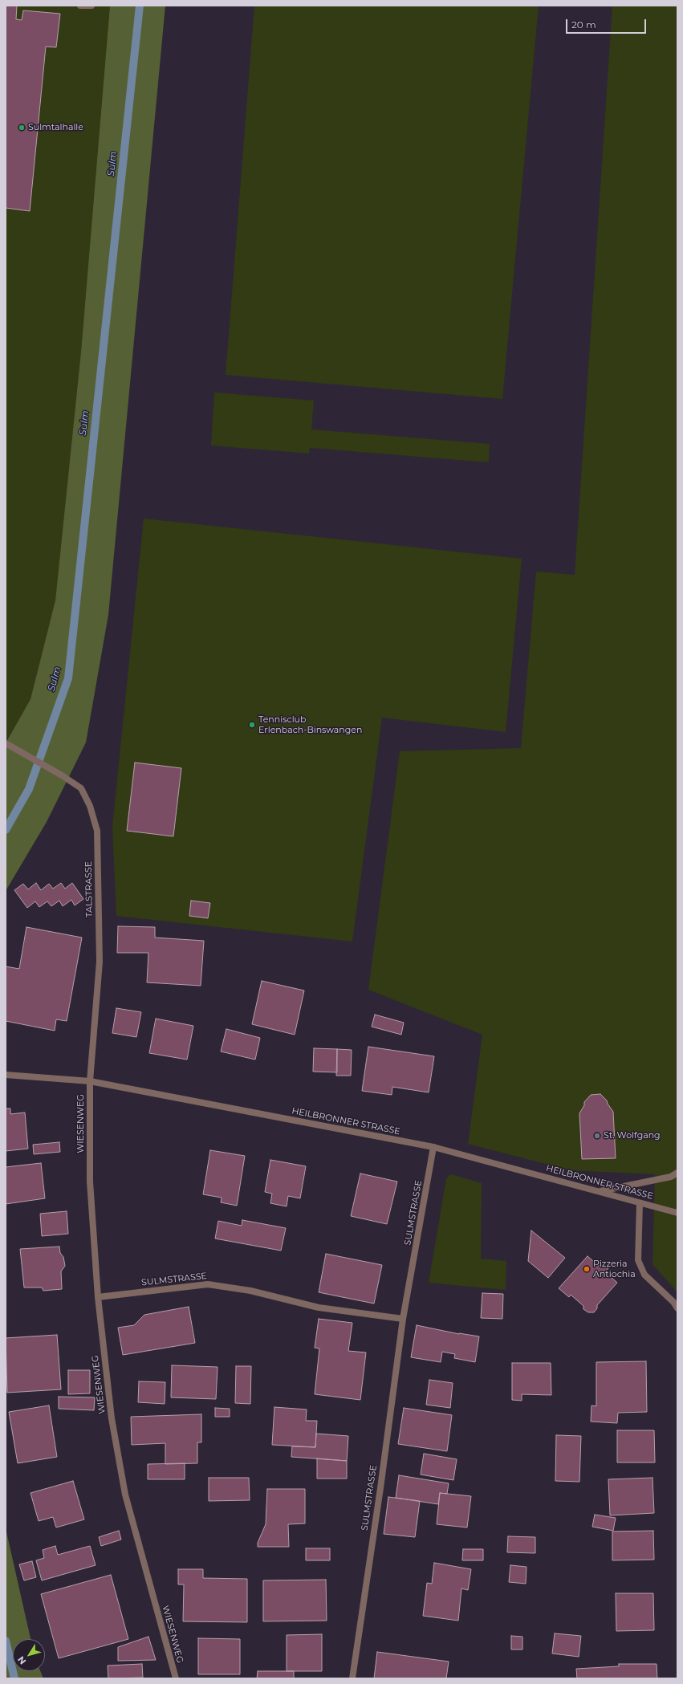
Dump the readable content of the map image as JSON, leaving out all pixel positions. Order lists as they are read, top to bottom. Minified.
{"streets":{"street":["TALSTRASSE","HEILBRONNER STRASSE","WIESENWEG","SULMSTRASSE"]},"crossings":[["TALSTRASSE","HEILBRONNER STRASSE"],["TALSTRASSE","WIESENWEG"],["HEILBRONNER STRASSE","WIESENWEG"],["HEILBRONNER STRASSE","SULMSTRASSE"],["WIESENWEG","SULMSTRASSE"]],"water":["Sulm"],"places":["Sulmtalhalle","Tennisclub Erlenbach-Binswangen","St. Wolfgang","Pizzeria Antiochia"],"scale_bar":"20 m","north":"bottom left"}
